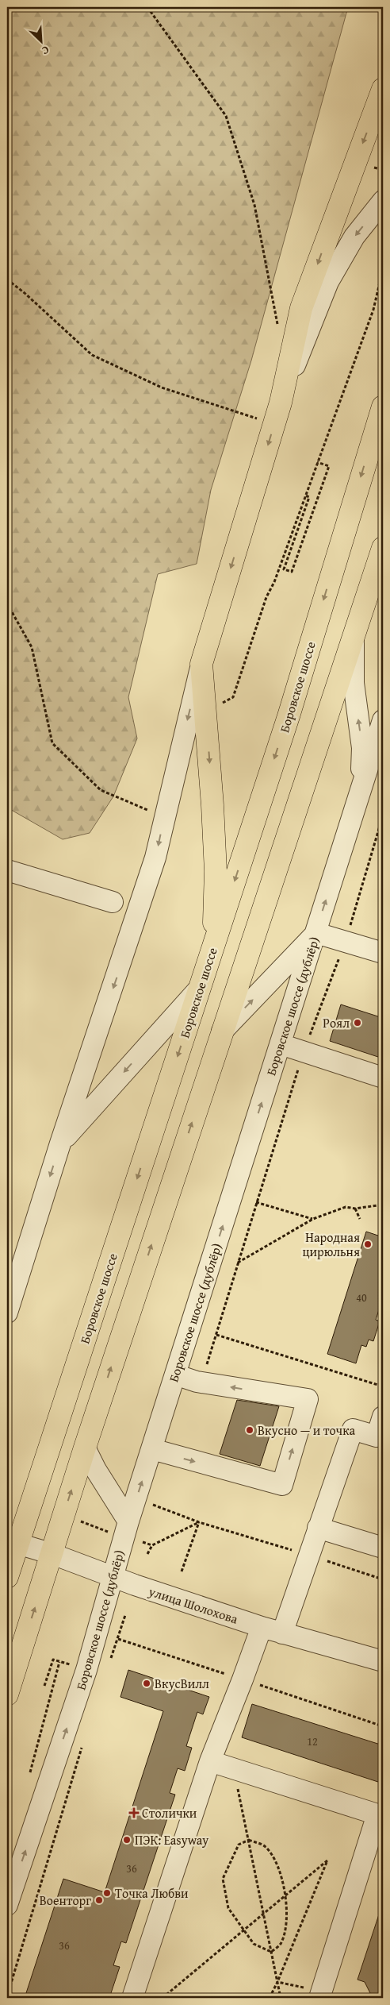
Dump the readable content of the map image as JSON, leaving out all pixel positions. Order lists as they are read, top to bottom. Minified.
{"streets":{"main road":["Боровское шоссе"],"street":["Боровское шоссе (дублёр)","улица Шолохова"]},"crossings":[["Боровское шоссе","улица Шолохова"],["Боровское шоссе (дублёр)","улица Шолохова"]],"places":{"other":["Роял","Народная цирюльня","Вкусно — и точка","ВкусВилл","ПЭК: Easyway","Точка Любви","Военторг"],"health":["Столички"]},"house_numbers":["40","12","36","36"],"north":"bottom right"}
